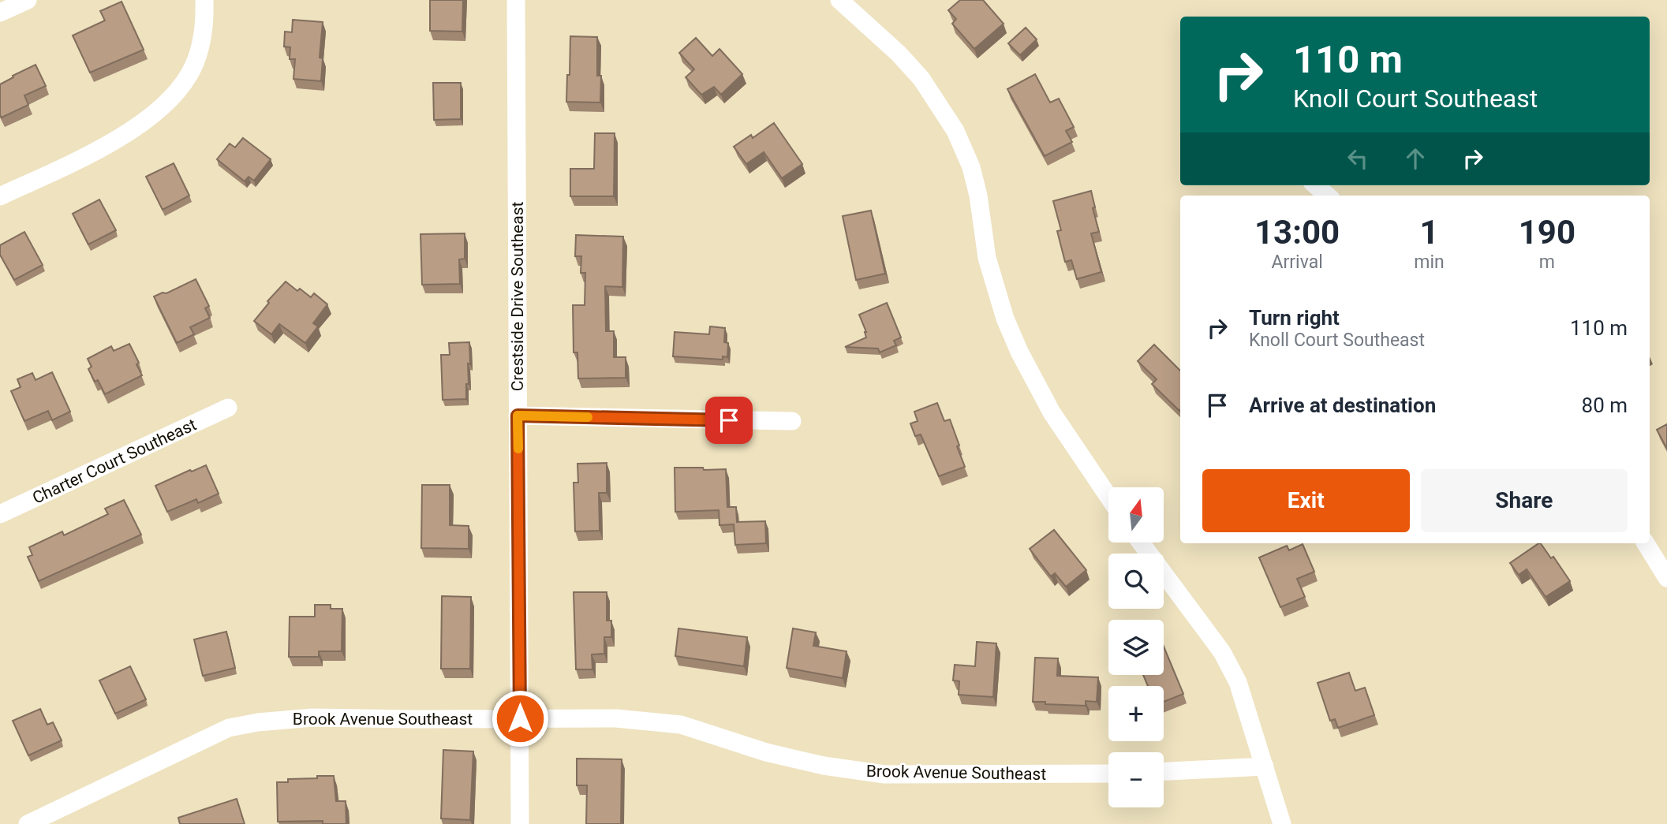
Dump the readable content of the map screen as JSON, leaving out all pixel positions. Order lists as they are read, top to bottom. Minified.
{"streets":{"street":["Crestside Drive Southeast","Charter Court Southeast","Brook Avenue Southeast"]},"crossings":[["Crestside Drive Southeast","Brook Avenue Southeast"]],"north":"top","page":{"turn":["110 m","Knoll Court Southeast"],"eta":["13:00","Arrival","1","min","190","m"],"list":[{"name":"Turn right","note":"Knoll Court Southeast","value":"110 m"},{"name":"Arrive at destination","value":"80 m"}],"buttons":["Exit","Share"],"map_buttons":["+","−"]}}
